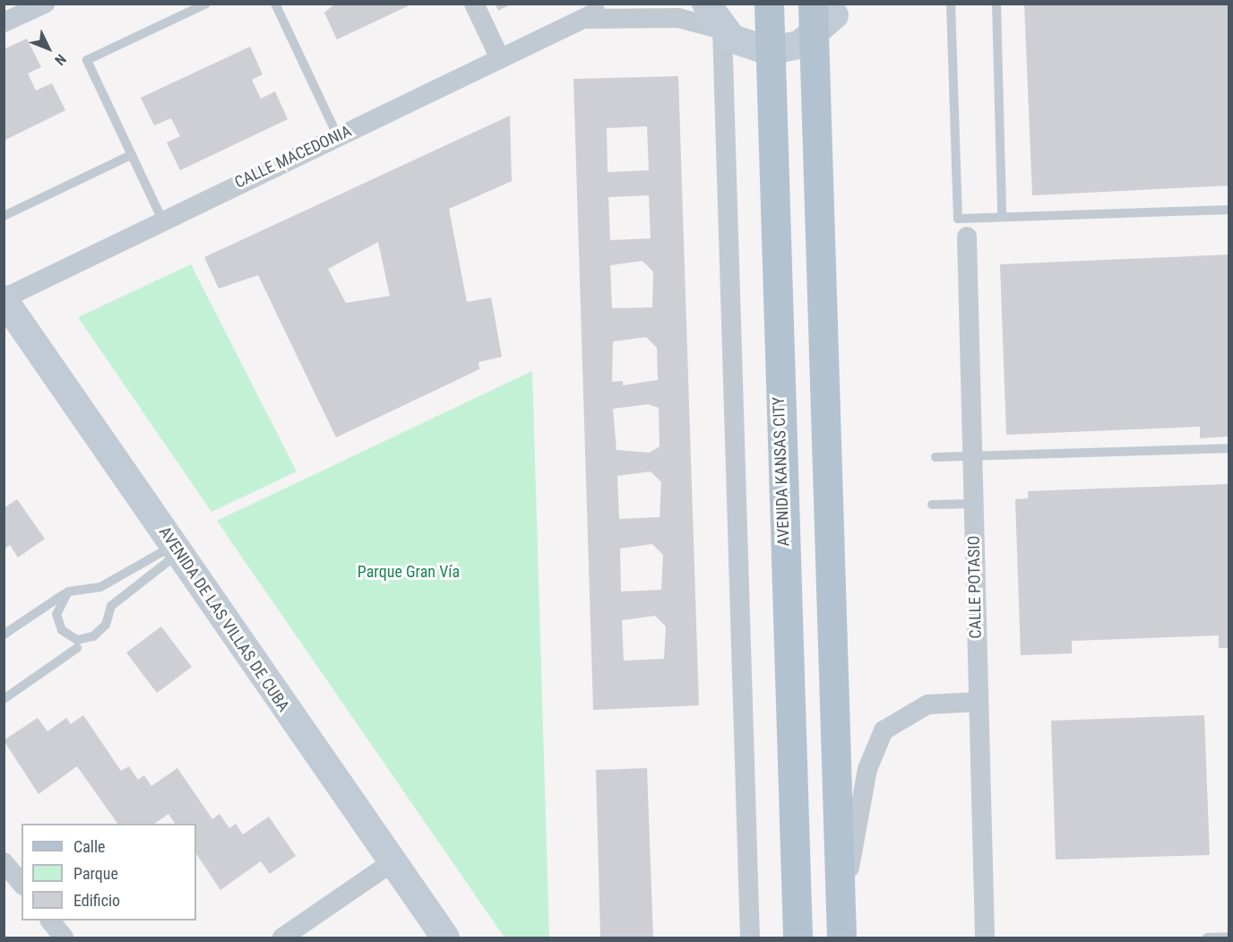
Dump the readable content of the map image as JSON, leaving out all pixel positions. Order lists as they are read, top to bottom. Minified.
{"streets":{"main road":["AVENIDA KANSAS CITY"],"street":["CALLE MACEDONIA","CALLE POTASIO","AVENIDA DE LAS VILLAS DE CUBA"]},"crossings":[["CALLE MACEDONIA","AVENIDA DE LAS VILLAS DE CUBA"]],"parks":["Parque Gran Vía"],"legend":["Calle","Parque","Edificio"],"north":"bottom right"}
